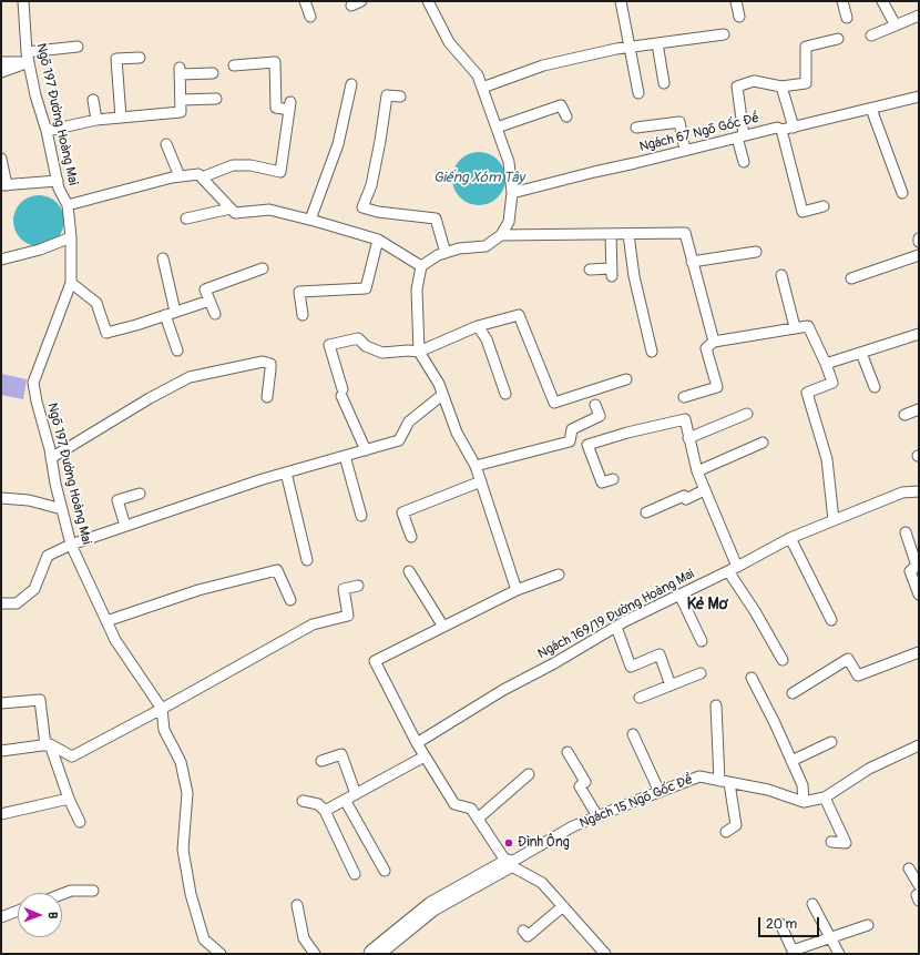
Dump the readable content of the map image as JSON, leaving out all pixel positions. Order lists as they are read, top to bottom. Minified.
{"streets":{"street":["Ngách 15 Ngõ Gốc Đề"],"lane":["Ngõ 197 Đường Hoàng Mai","Ngách 67 Ngõ Gốc Đề","Ngách 169/19 Đường Hoàng Mai"]},"districts":["Kẻ Mơ"],"water":["Giếng Xóm Tây"],"places":["Đình Ông"],"scale_bar":"20 m","north":"right"}
